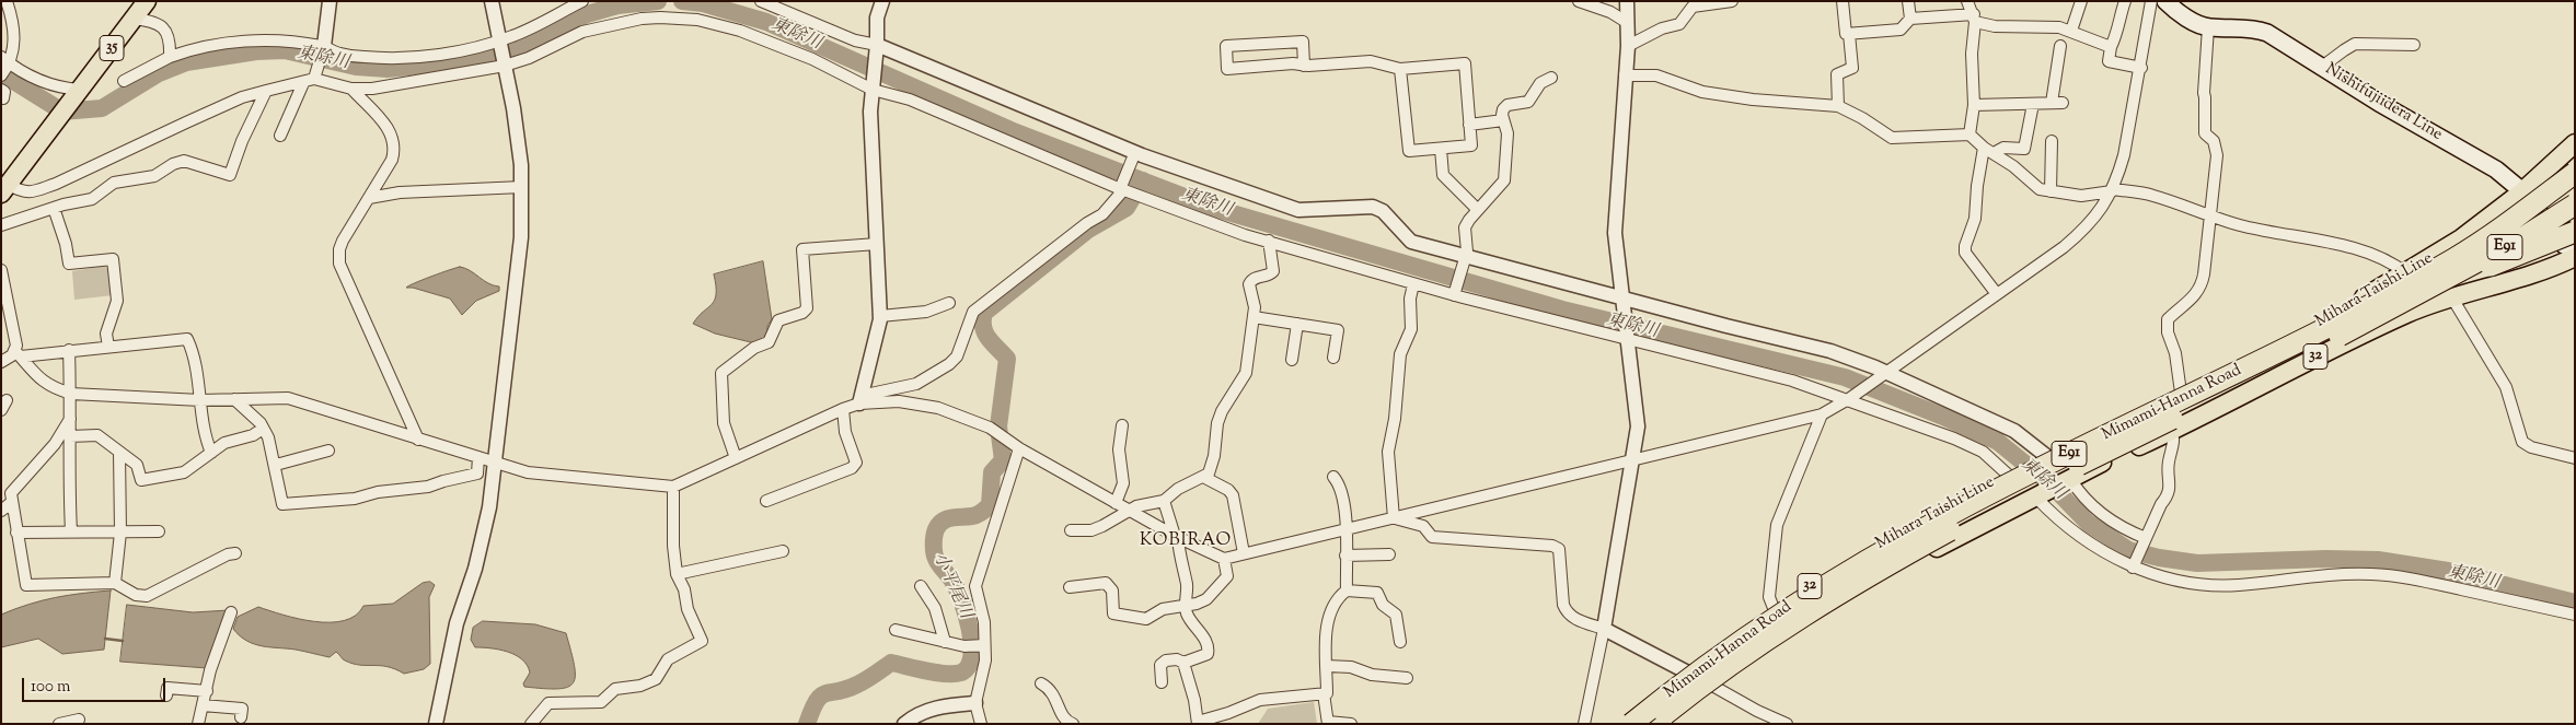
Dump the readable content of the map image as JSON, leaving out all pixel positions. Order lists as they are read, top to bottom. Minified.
{"streets":{"highway":["E91","Mimami-Hanna Road"],"main road":["35","Nishifujiidera Line","Mihara Taishi Line","32"]},"crossings":[["Nishifujiidera Line","Mihara Taishi Line"],["E91","Mihara Taishi Line"],["E91","Mimami-Hanna Road"],["Mihara Taishi Line","Mimami-Hanna Road"]],"districts":["KOBIRAO"],"water":["東除川","小平尾川"],"scale_bar":"100 m"}
